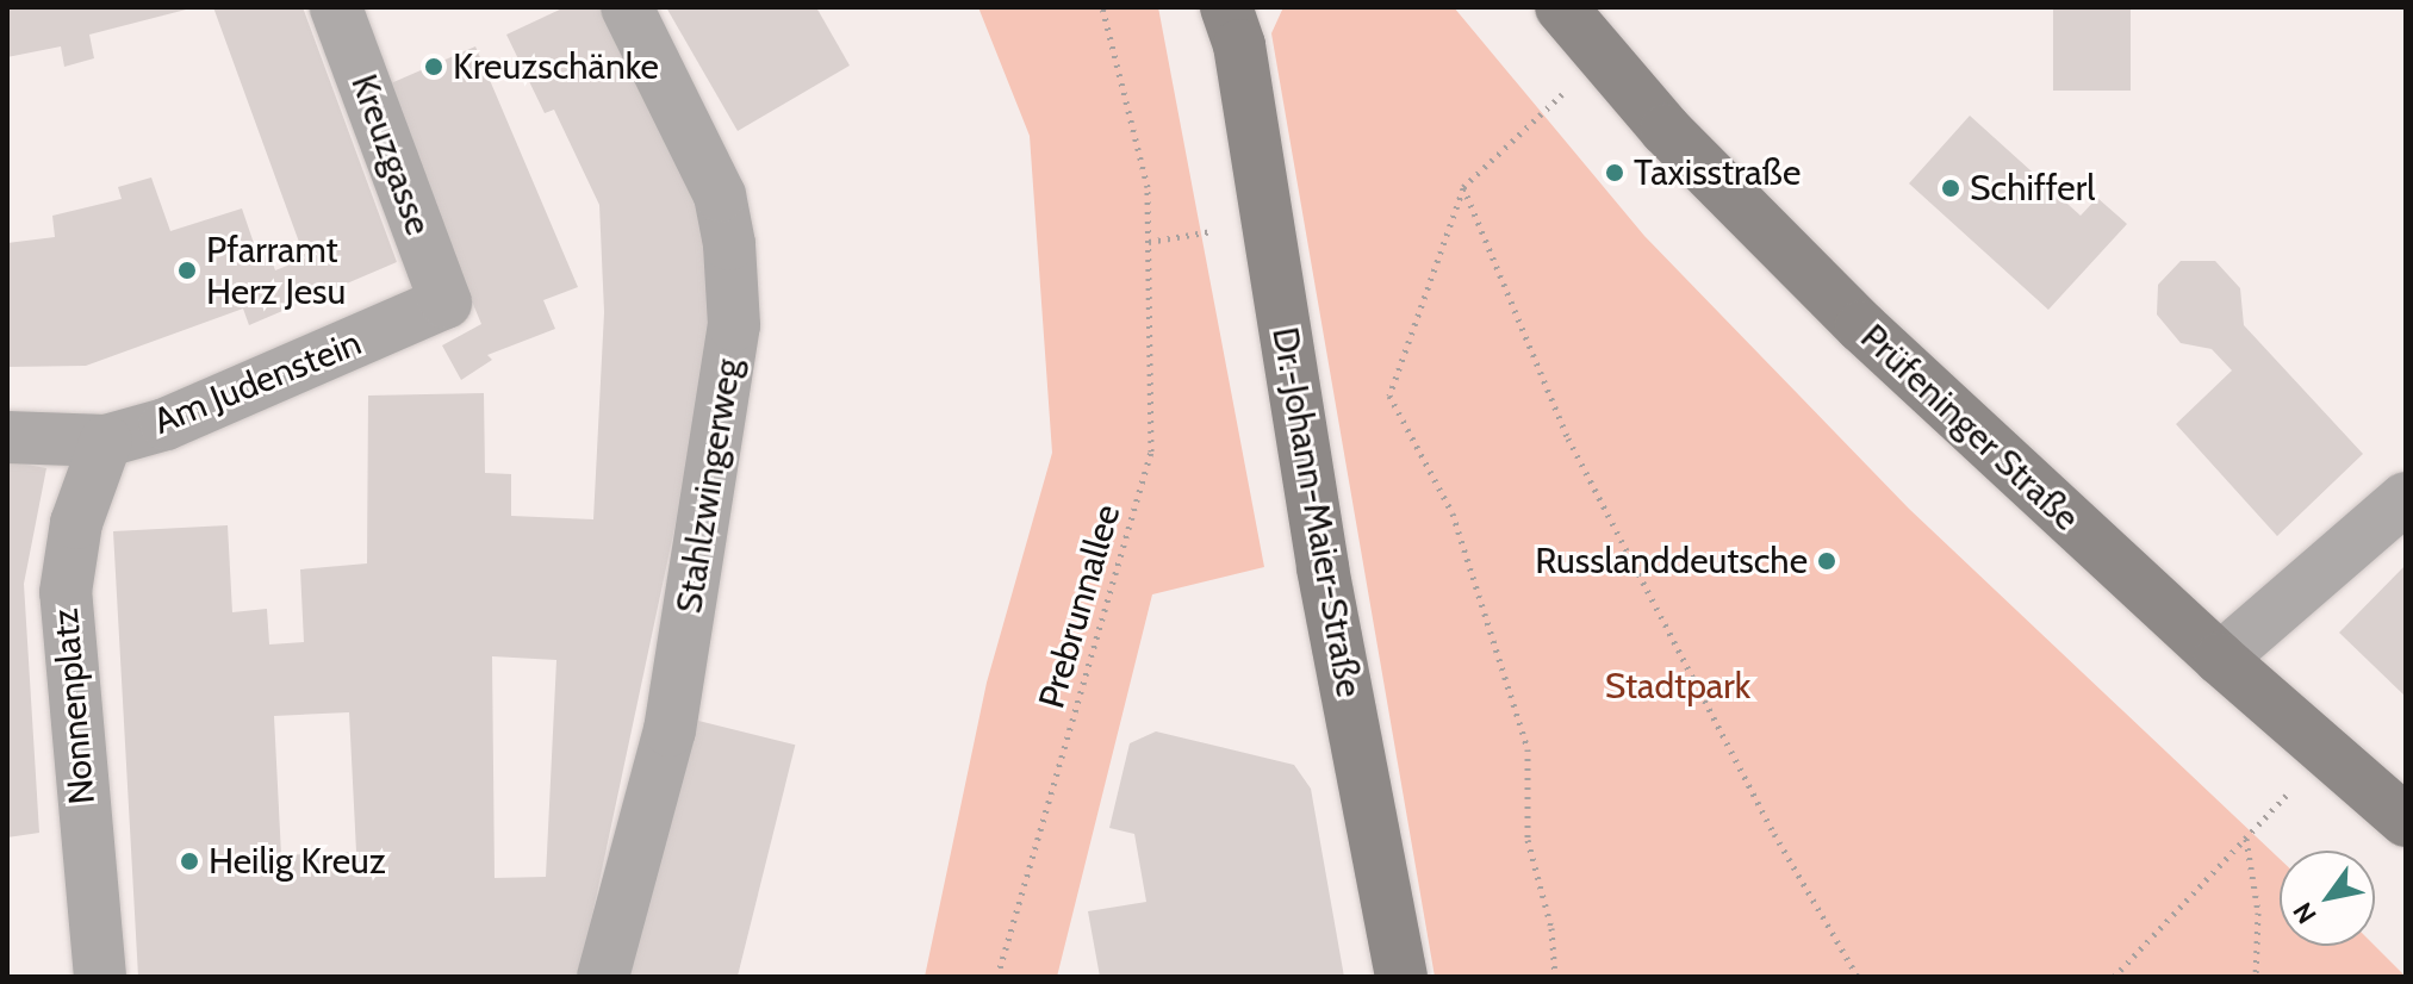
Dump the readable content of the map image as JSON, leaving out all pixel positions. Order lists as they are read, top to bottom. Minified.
{"streets":{"street":["Kreuzgasse","Am Judenstein","Prüfeninger Straße","Stahlzwingerweg","Dr.-Johann-Maier-Straße","Nonnenplatz"],"path":["Prebrunnallee"]},"crossings":[["Kreuzgasse","Am Judenstein"],["Am Judenstein","Nonnenplatz"]],"parks":["Stadtpark"],"places":["Kreuzschänke","Taxisstraße","Schifferl","Pfarramt Herz Jesu","Russlanddeutsche","Heilig Kreuz"],"north":"bottom left"}
